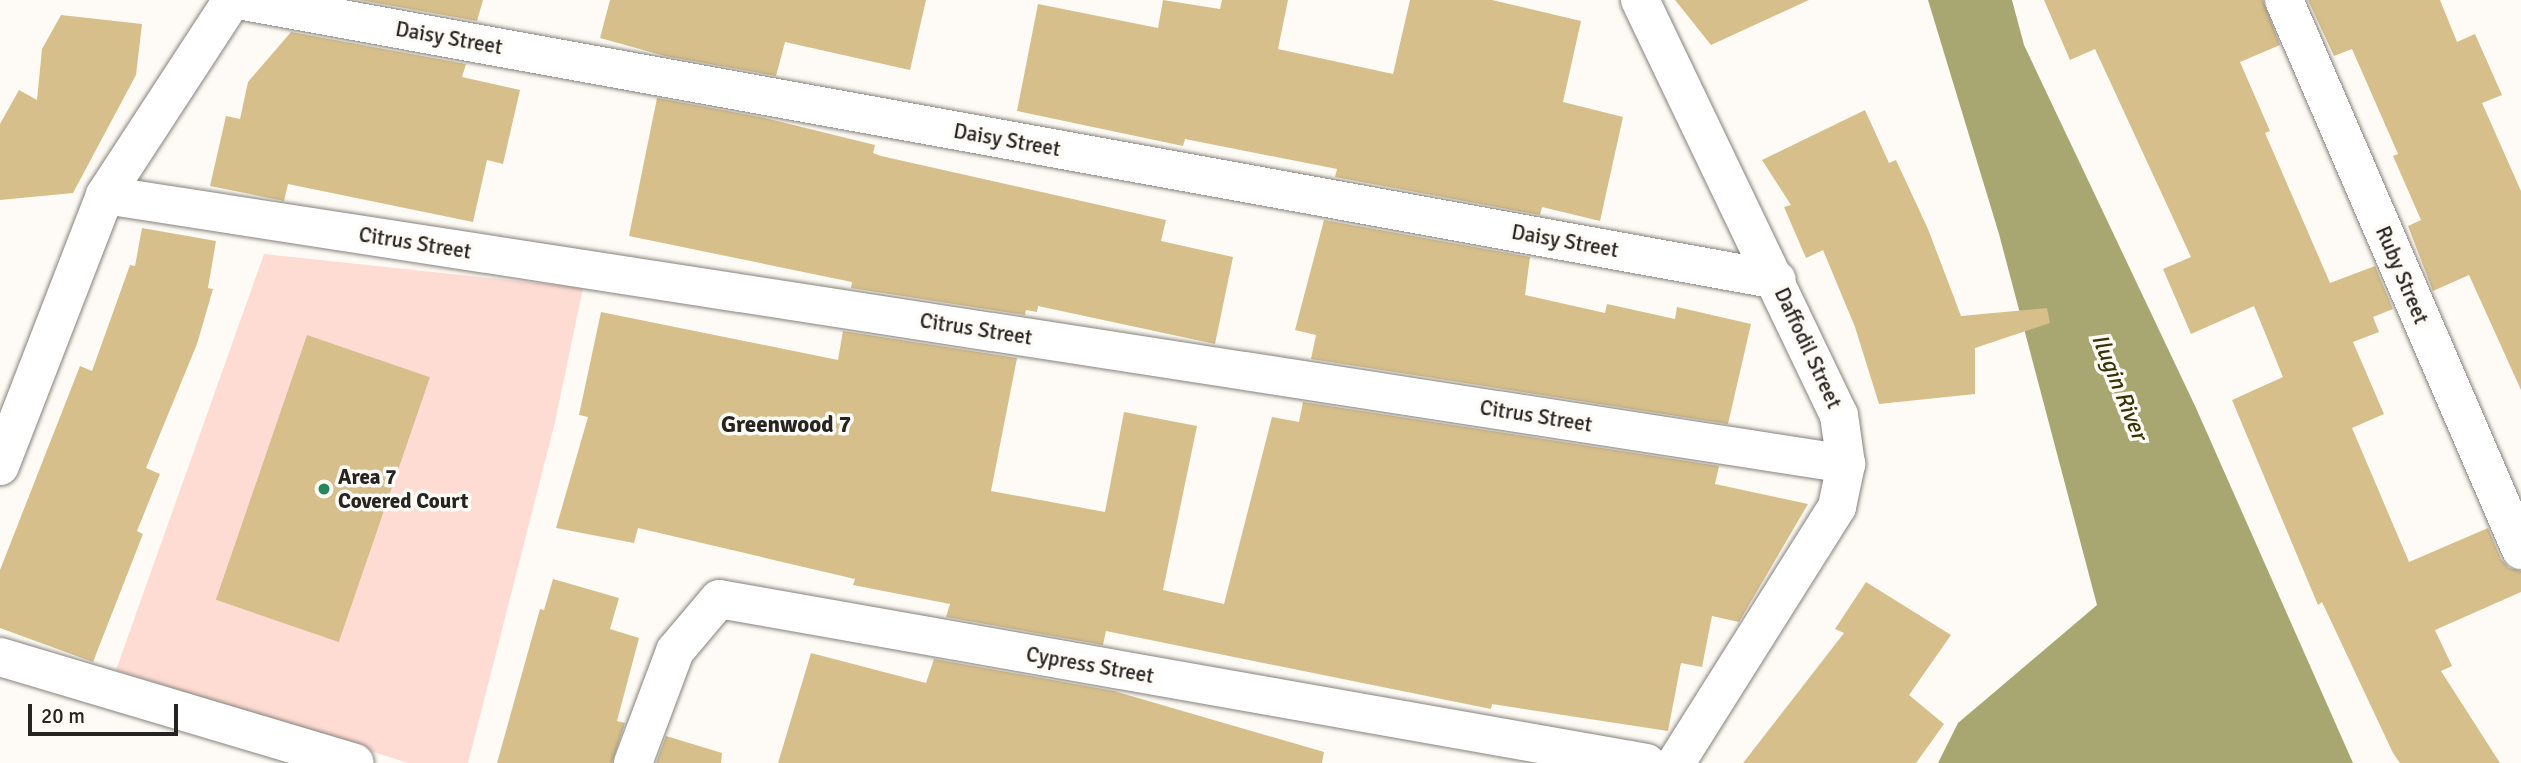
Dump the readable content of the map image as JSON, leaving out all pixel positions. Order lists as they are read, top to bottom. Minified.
{"streets":{"street":["Daisy Street","Citrus Street","Ruby Street","Daffodil Street","Cypress Street"]},"crossings":[["Daisy Street","Daffodil Street"],["Citrus Street","Daffodil Street"]],"districts":["Greenwood 7"],"water":["Ilugin River"],"places":["Area 7 Covered Court"],"scale_bar":"20 m"}
